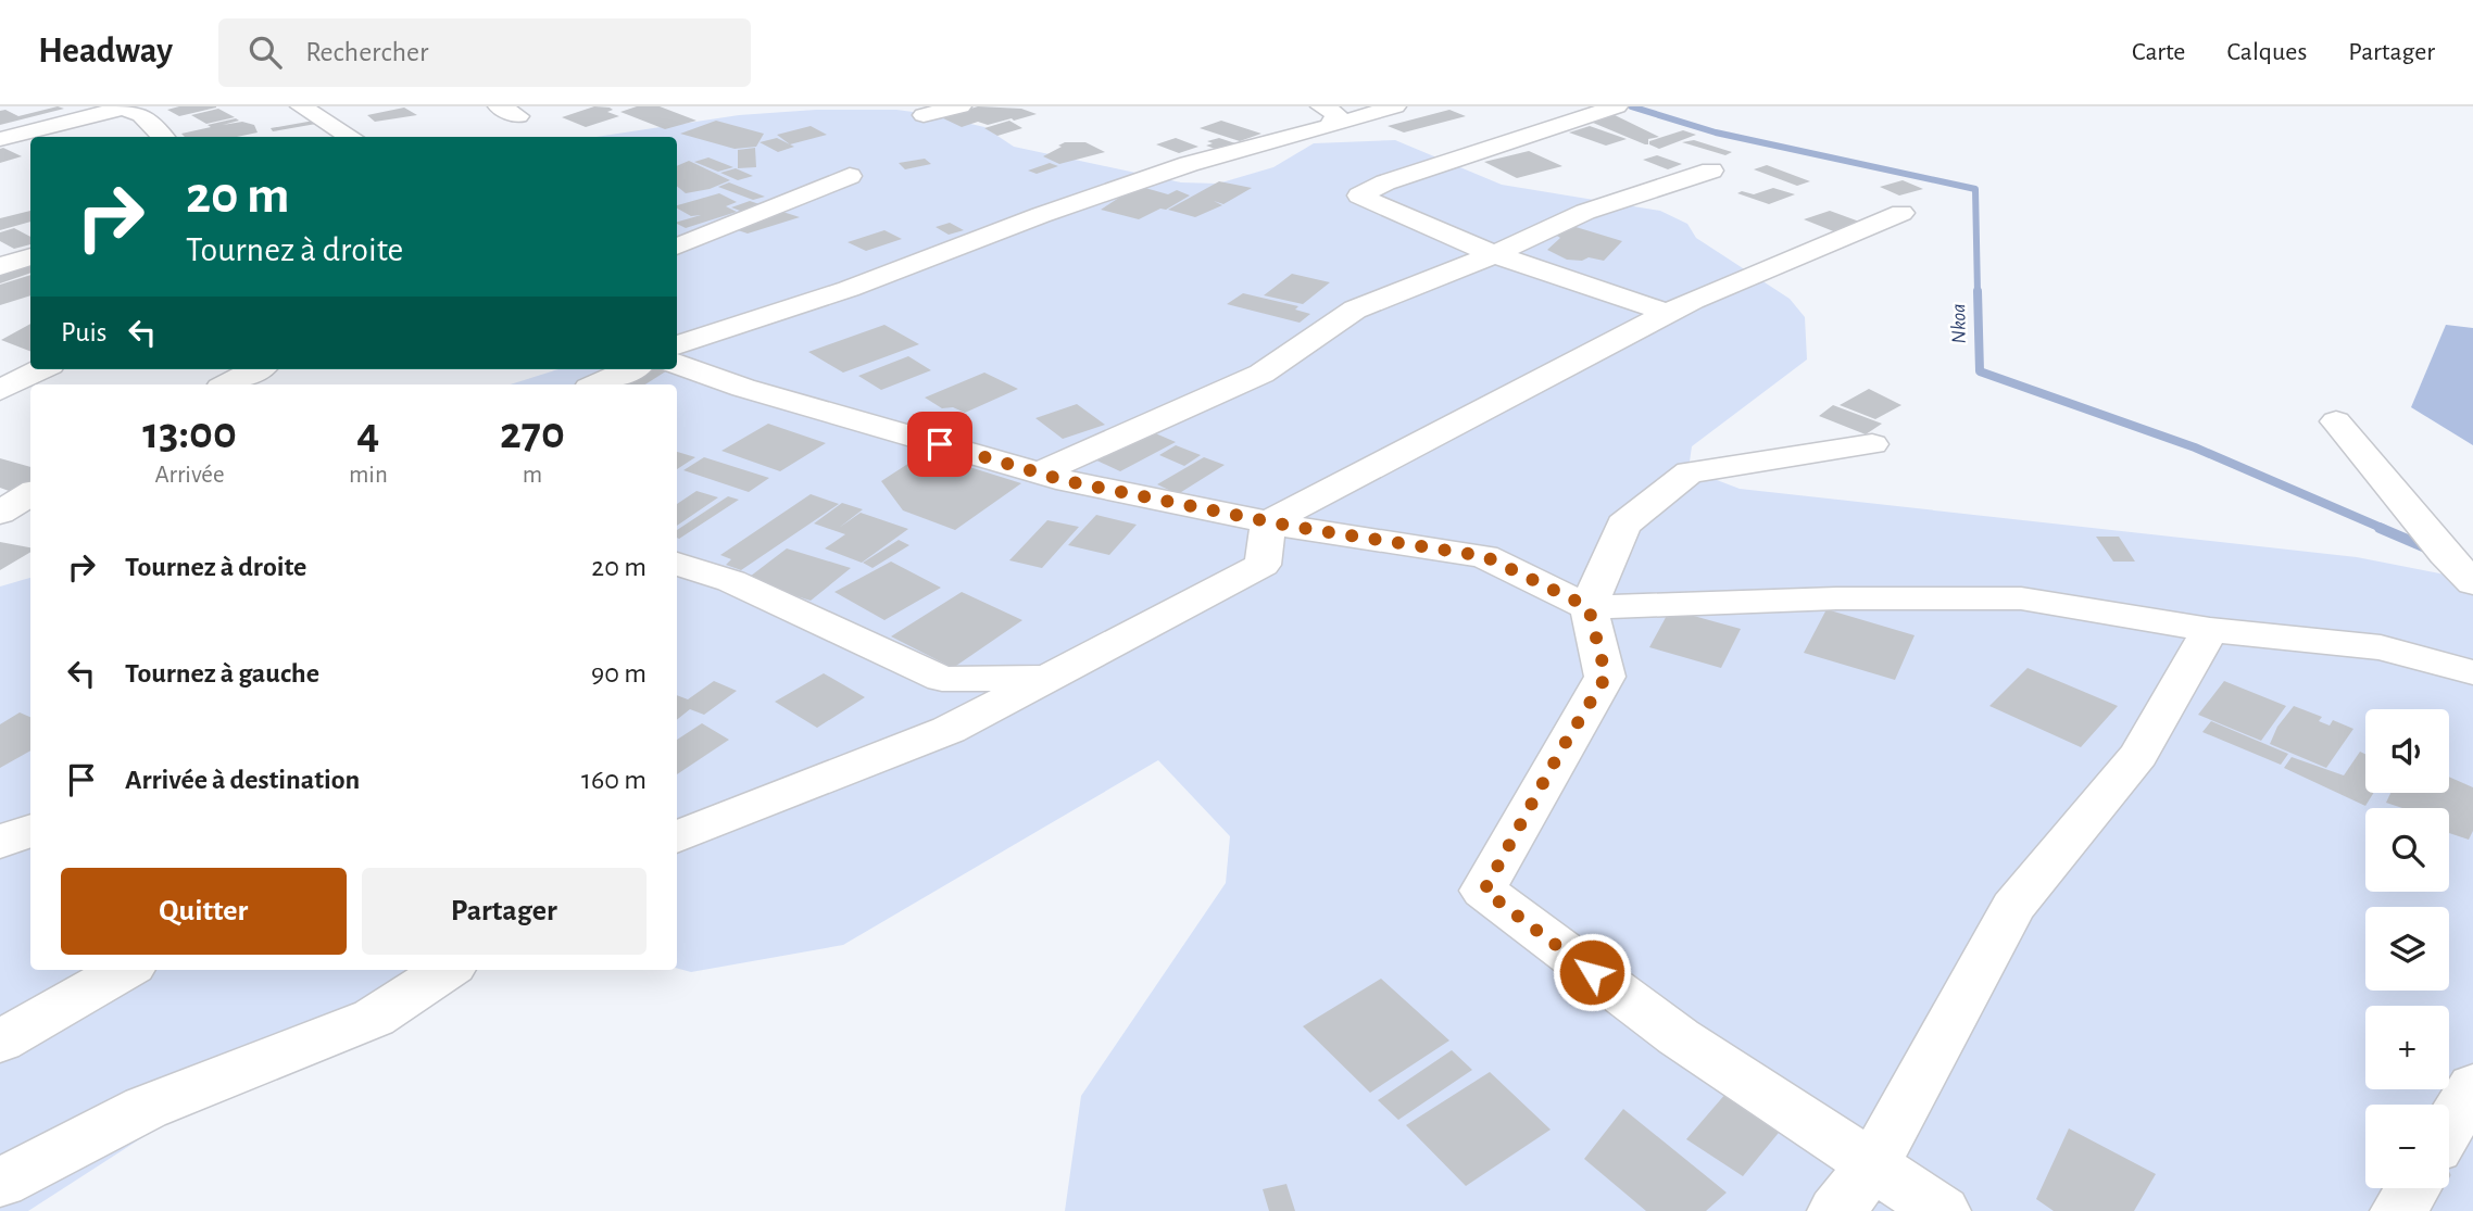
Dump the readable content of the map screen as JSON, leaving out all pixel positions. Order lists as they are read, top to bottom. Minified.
{"water":["Nkoa"],"page":{"header":"Headway","search":"Rechercher","nav":["Carte","Calques","Partager"],"turn":["20 m","Tournez à droite"],"then":"Puis","eta":["13:00","Arrivée","4","min","270","m"],"list":[{"name":"Tournez à droite","value":"20 m"},{"name":"Tournez à gauche","value":"90 m"},{"name":"Arrivée à destination","value":"160 m"}],"map_buttons":["+","−"],"buttons":["Quitter","Partager"]}}
